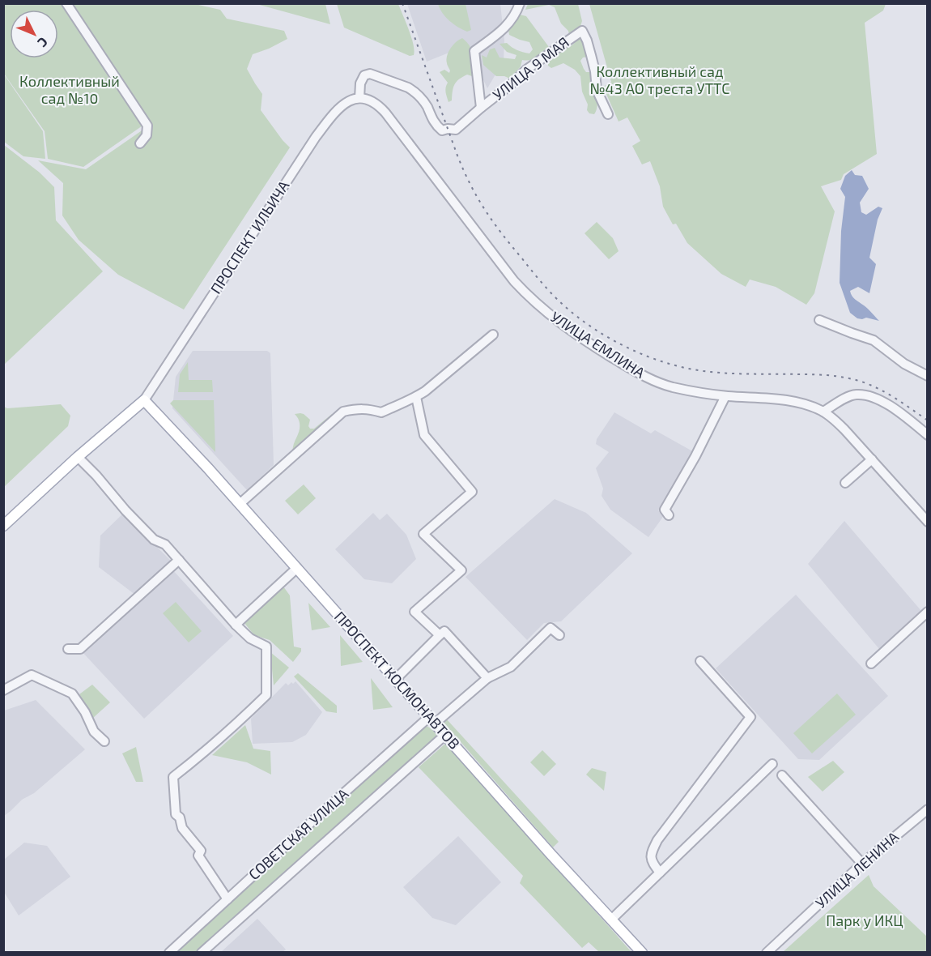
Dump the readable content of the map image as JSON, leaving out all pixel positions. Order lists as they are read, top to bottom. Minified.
{"streets":{"main road":["ПРОСПЕКТ ИЛЬИЧА","ПРОСПЕКТ КОСМОНАВТОВ"],"street":["УЛИЦА 9 МАЯ","УЛИЦА ЕМЛИНА","СОВЕТСКАЯ УЛИЦА","УЛИЦА ЛЕНИНА"]},"crossings":[["УЛИЦА 9 МАЯ","ПРОСПЕКТ ИЛЬИЧА"],["УЛИЦА 9 МАЯ","УЛИЦА ЕМЛИНА"],["ПРОСПЕКТ ИЛЬИЧА","УЛИЦА ЕМЛИНА"],["ПРОСПЕКТ ИЛЬИЧА","ПРОСПЕКТ КОСМОНАВТОВ"],["ПРОСПЕКТ КОСМОНАВТОВ","СОВЕТСКАЯ УЛИЦА"]],"parks":["Коллективный сад №43 АО треста УТТС","Коллективный сад №10","Парк у ИКЦ"],"north":"bottom right"}
